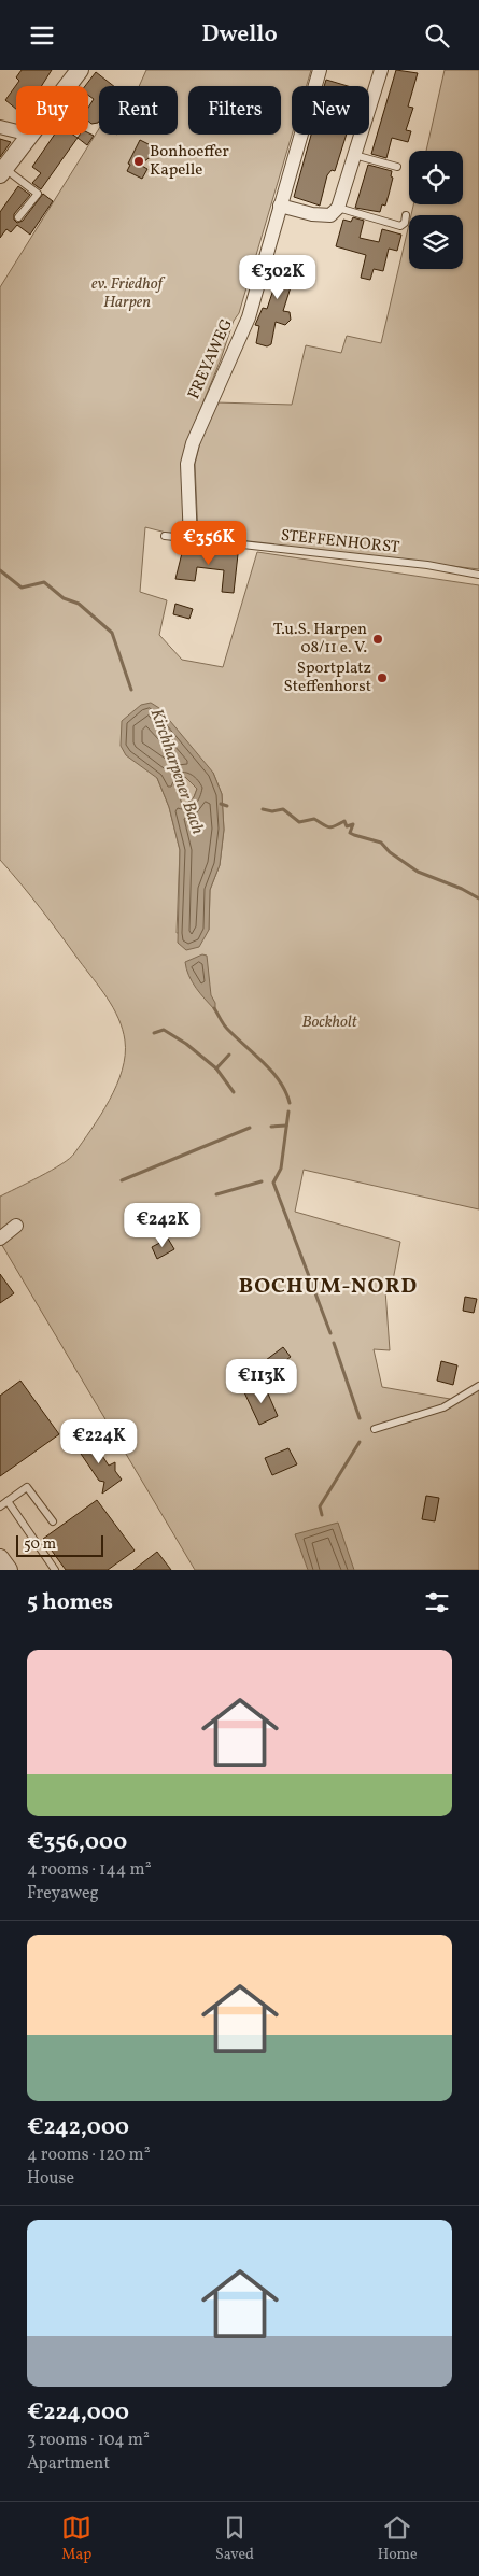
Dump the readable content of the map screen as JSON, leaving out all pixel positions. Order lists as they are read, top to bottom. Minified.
{"streets":{"street":["FREYAWEG"],"lane":["STEFFENHORST"]},"crossings":[["FREYAWEG","STEFFENHORST"]],"districts":["BOCHUM-NORD"],"water":["Kirchharpener Bach"],"parks":["ev. Friedhof Harpen","Bockholt"],"places":["Bonhoeffer Kapelle","T.u.S. Harpen 08/11 e. V.","Sportplatz Steffenhorst"],"scale_bar":"50 m","page":{"header":"Dwello","chip":["Buy","Rent","Filters","New"],"price":["€302K","€356K","€242K","€113K","€224K"],"scale":"50 m","heading":"5 homes","list":[{"name":"€356,000","note":"4 rooms · 144 m² · Freyaweg"},{"name":"€242,000","note":"4 rooms · 120 m² · House"},{"name":"€224,000","note":"3 rooms · 104 m² · Apartment"}],"tabs":["Map","Saved","Home"]}}
